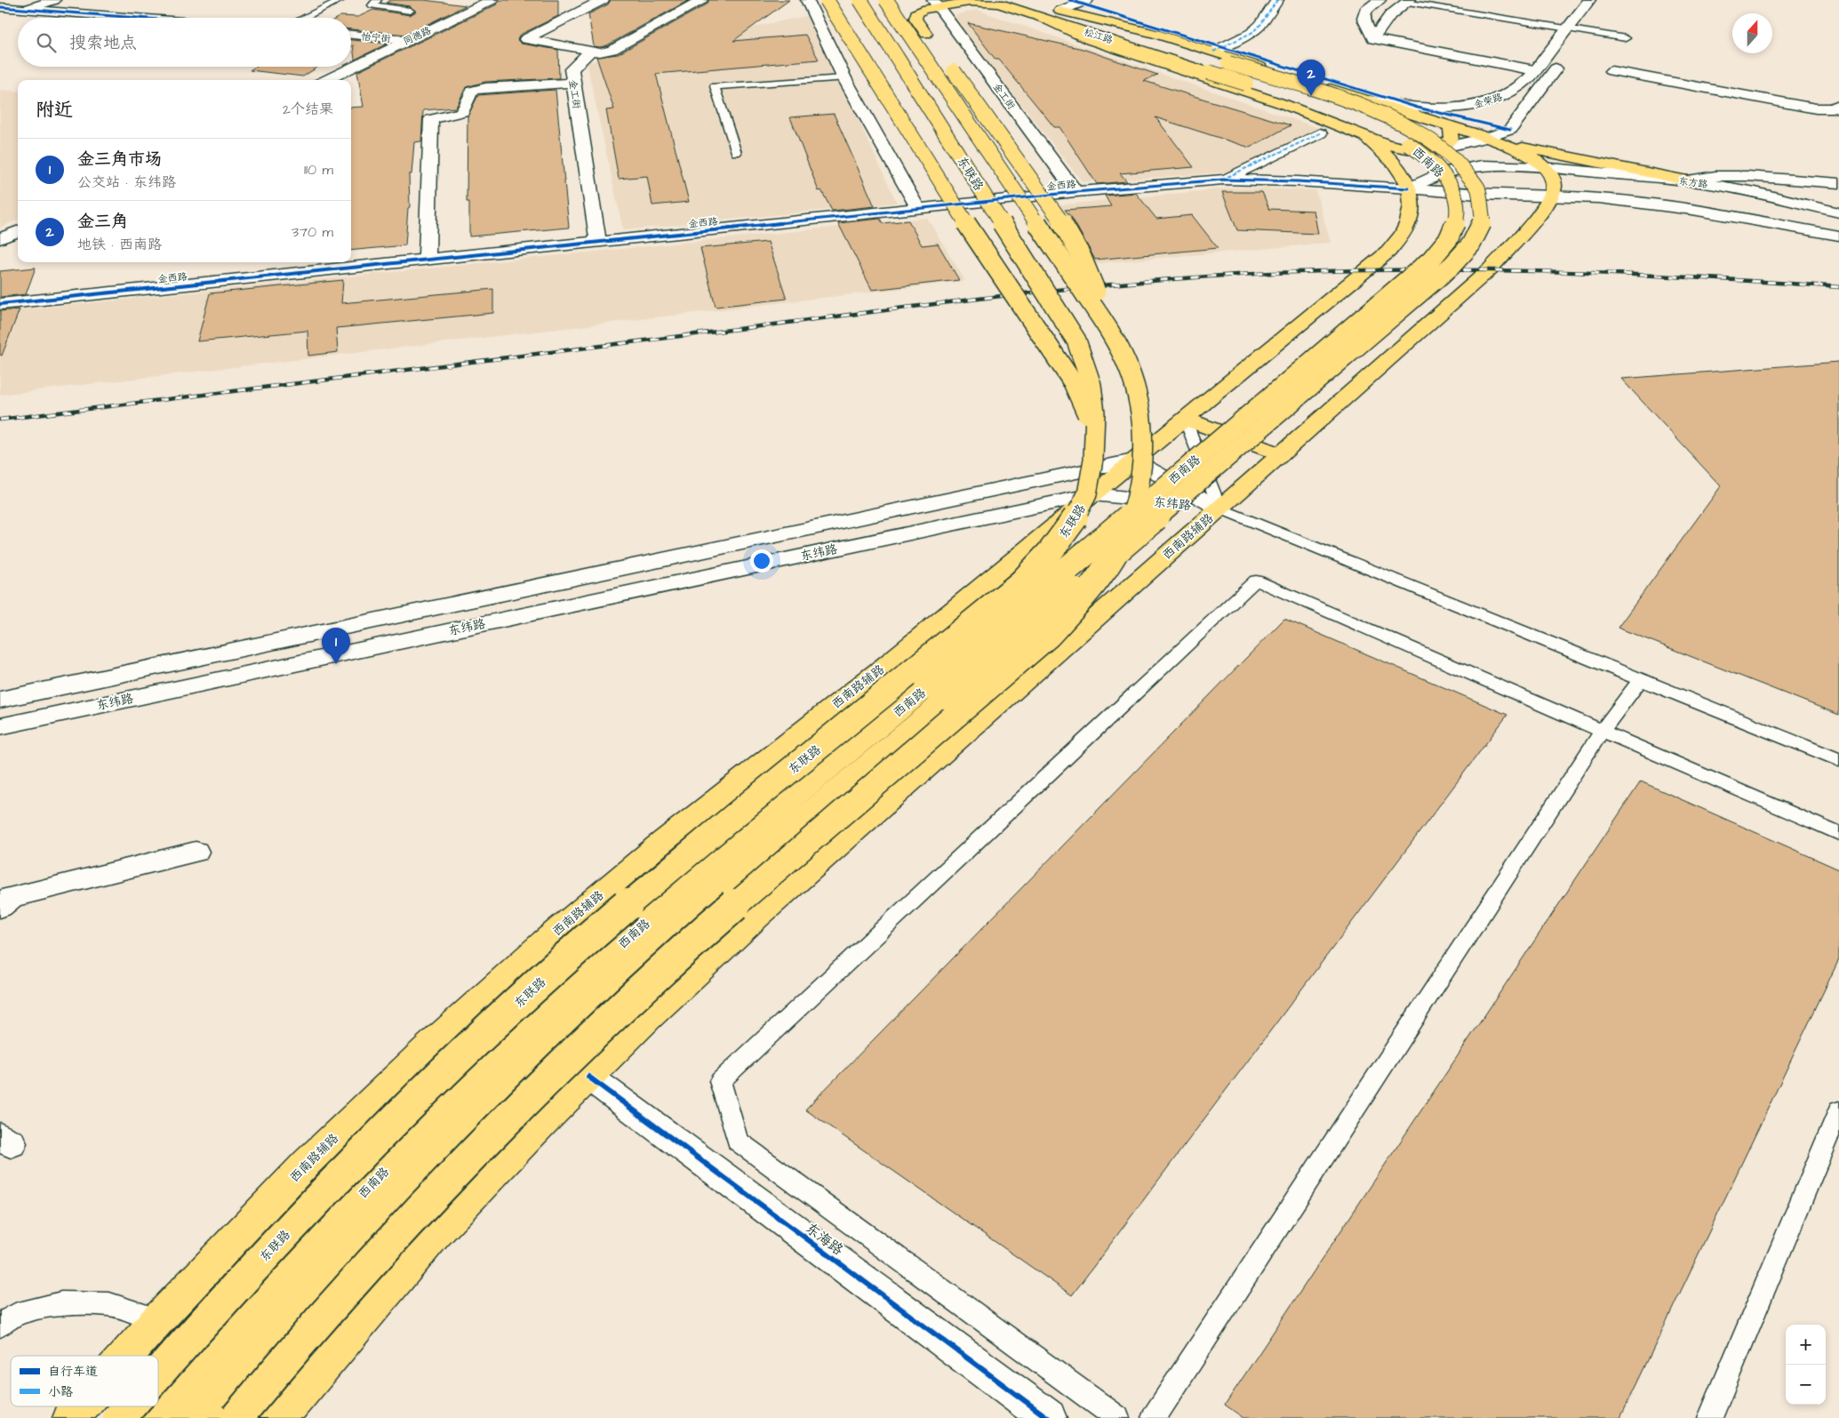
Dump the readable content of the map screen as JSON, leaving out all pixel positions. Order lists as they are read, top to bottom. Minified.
{"streets":{"main road":["松江路","西南路","东联路","西南路辅路"],"street":["同德路","怡宁街","金工街","金荣路","东方路","金西路","东纬路","东海路"]},"crossings":[["同德路","怡宁街"],["松江路","金工街"],["松江路","西南路"],["金工街","金西路"],["东方路","金西路"],["东纬路","西南路辅路"],["西南路辅路","东海路"]],"legend":["自行车道","小路"],"north":"top","page":{"search":"搜索地点","pins":["2","1"],"heading":["附近","2个结果"],"list":[{"mark":"1","name":"金三角市场","note":"公交站 · 东纬路","value":"110 m"},{"mark":"2","name":"金三角","note":"地铁 · 西南路","value":"370 m"}],"map_buttons":["+","−"]}}
